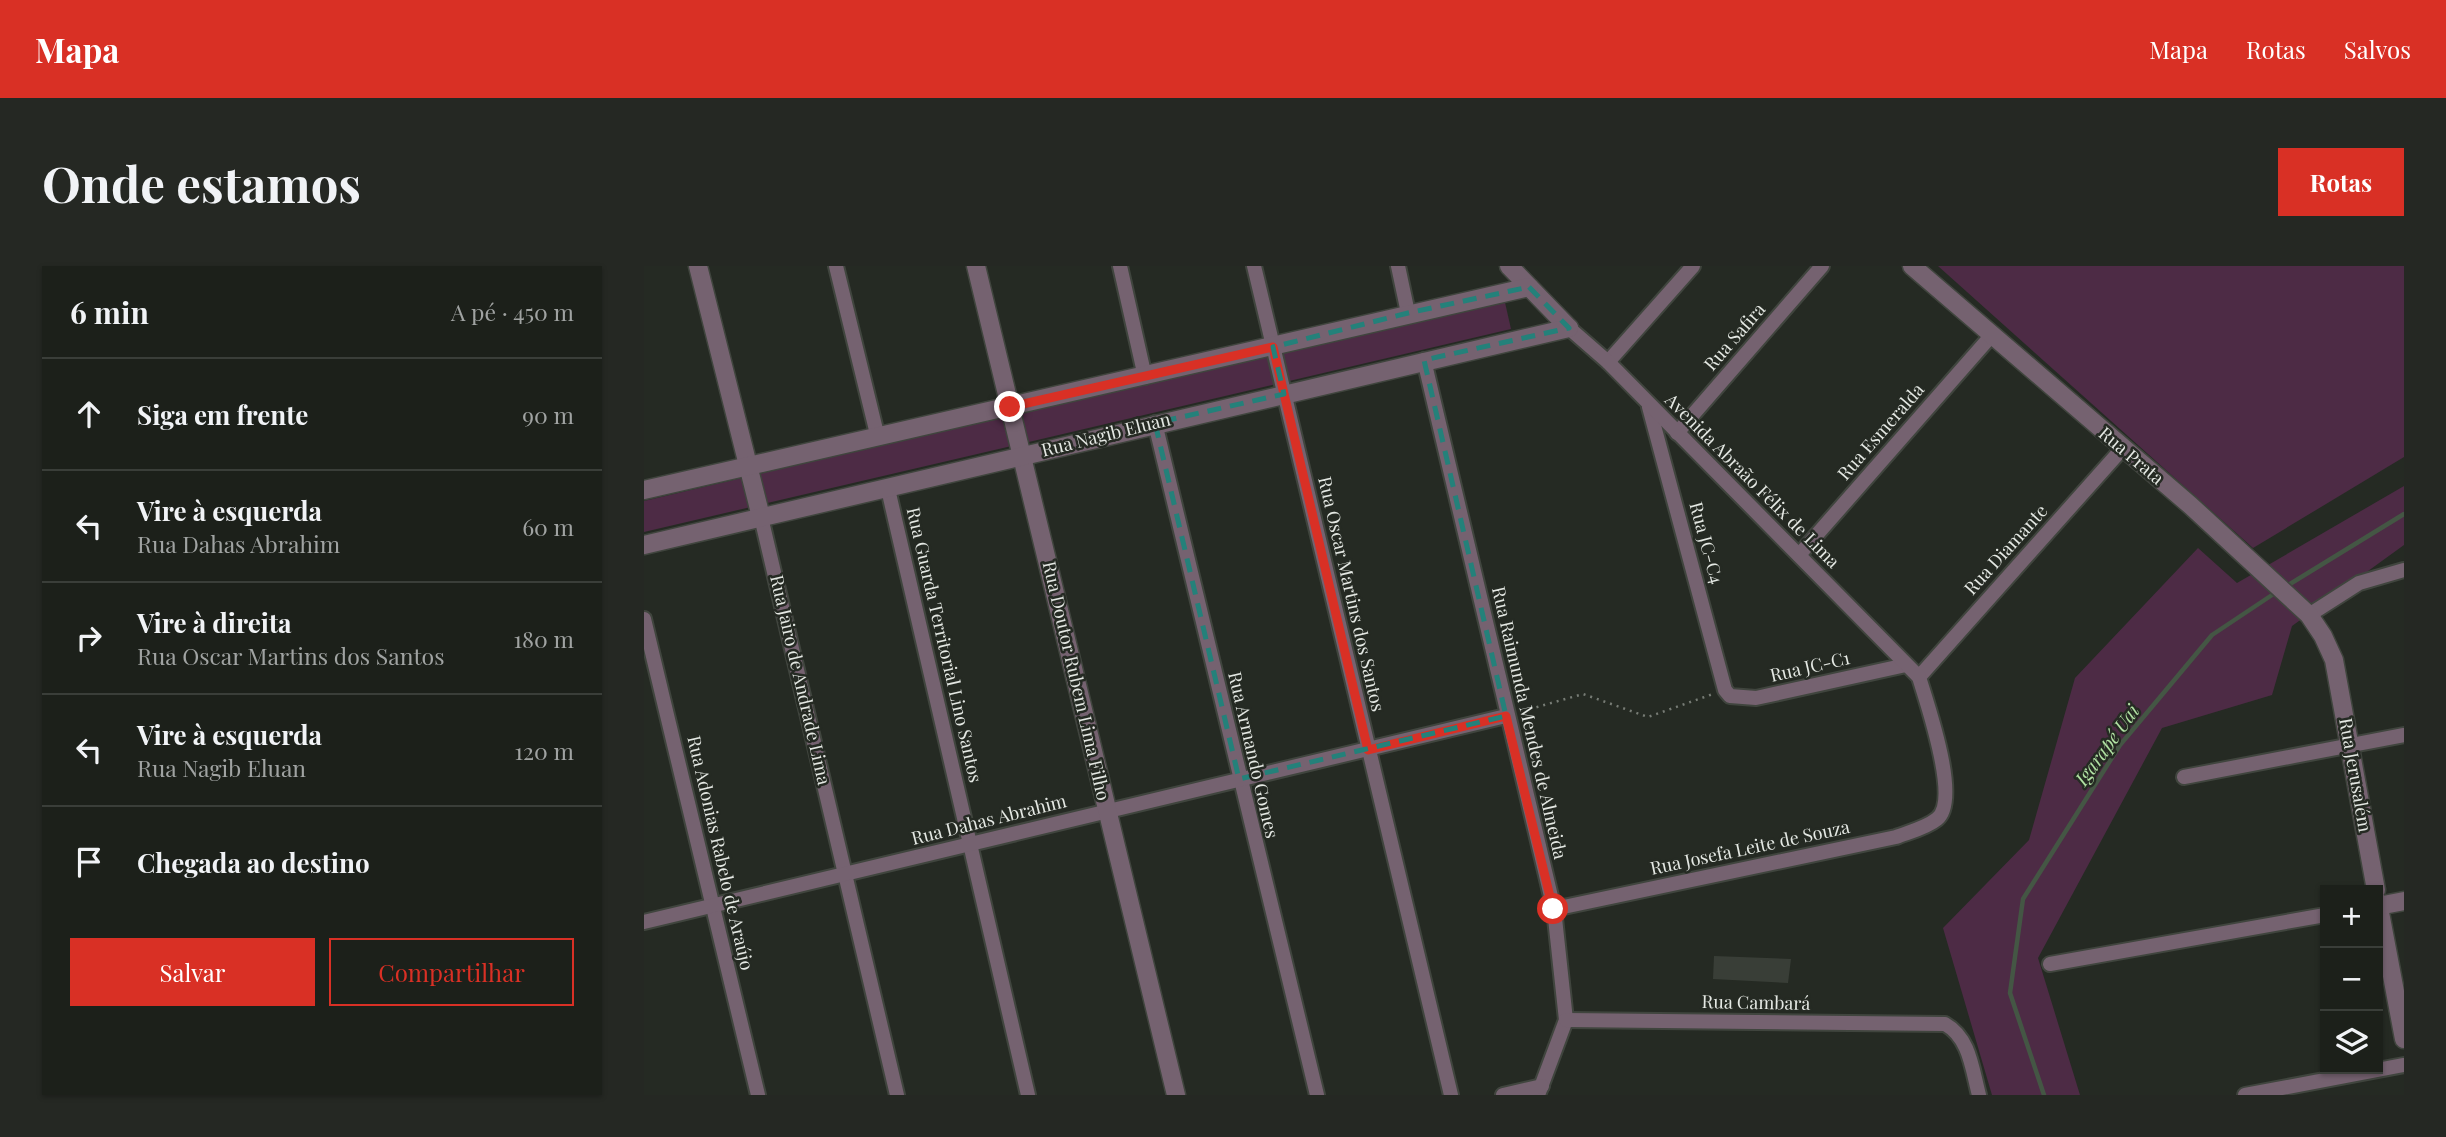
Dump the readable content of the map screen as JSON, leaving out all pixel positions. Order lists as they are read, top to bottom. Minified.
{"streets":{"street":["Rua Safira","Rua Esmeralda","Rua Nagib Eluan","Rua Prata","Avenida Abraão Félix de Lima","Rua JC-C4","Rua Diamante","Rua Oscar Martins dos Santos","Rua Guarda Territorial Lino Santos","Rua JC-C1","Rua Jairo de Andrade Lima","Rua Doutor Rubem Lima Filho","Rua Raimunda Mendes de Almeida","Rua Armando Gomes","Rua Jerusalém","Rua Dahas Abrahim","Rua Josefa Leite de Souza","Rua Adonias Rabelo de Araújo","Rua Cambará"]},"crossings":[["Rua Safira","Avenida Abraão Félix de Lima"],["Rua Esmeralda","Rua Prata"],["Rua Esmeralda","Avenida Abraão Félix de Lima"],["Rua Nagib Eluan","Avenida Abraão Félix de Lima"],["Rua Nagib Eluan","Rua Oscar Martins dos Santos"],["Rua Nagib Eluan","Rua Guarda Territorial Lino Santos"],["Rua Nagib Eluan","Rua Jairo de Andrade Lima"],["Rua Nagib Eluan","Rua Doutor Rubem Lima Filho"],["Rua Nagib Eluan","Rua Raimunda Mendes de Almeida"],["Rua Nagib Eluan","Rua Armando Gomes"],["Rua Prata","Rua Diamante"],["Rua Prata","Rua Jerusalém"],["Avenida Abraão Félix de Lima","Rua JC-C4"],["Avenida Abraão Félix de Lima","Rua Diamante"],["Avenida Abraão Félix de Lima","Rua JC-C1"],["Avenida Abraão Félix de Lima","Rua Josefa Leite de Souza"],["Rua JC-C4","Rua JC-C1"],["Rua Diamante","Rua Josefa Leite de Souza"],["Rua Oscar Martins dos Santos","Rua Dahas Abrahim"],["Rua Guarda Territorial Lino Santos","Rua Dahas Abrahim"],["Rua Jairo de Andrade Lima","Rua Dahas Abrahim"],["Rua Doutor Rubem Lima Filho","Rua Dahas Abrahim"],["Rua Raimunda Mendes de Almeida","Rua Dahas Abrahim"],["Rua Raimunda Mendes de Almeida","Rua Josefa Leite de Souza"],["Rua Raimunda Mendes de Almeida","Rua Cambará"],["Rua Armando Gomes","Rua Dahas Abrahim"],["Rua Dahas Abrahim","Rua Adonias Rabelo de Araújo"]],"water":["Igarapé Uai"],"page":{"header":"Mapa","nav":["Mapa","Rotas","Salvos"],"buttons":["Rotas",["Salvar","Compartilhar"]],"title":"Onde estamos","heading":["6 min","A pé · 450 m"],"list":[["Siga em frente","90 m"],["Vire à esquerda","Rua Dahas Abrahim","60 m"],["Vire à direita","Rua Oscar Martins dos Santos","180 m"],["Vire à esquerda","Rua Nagib Eluan","120 m"],"Chegada ao destino"],"map_buttons":["+","−"]}}
